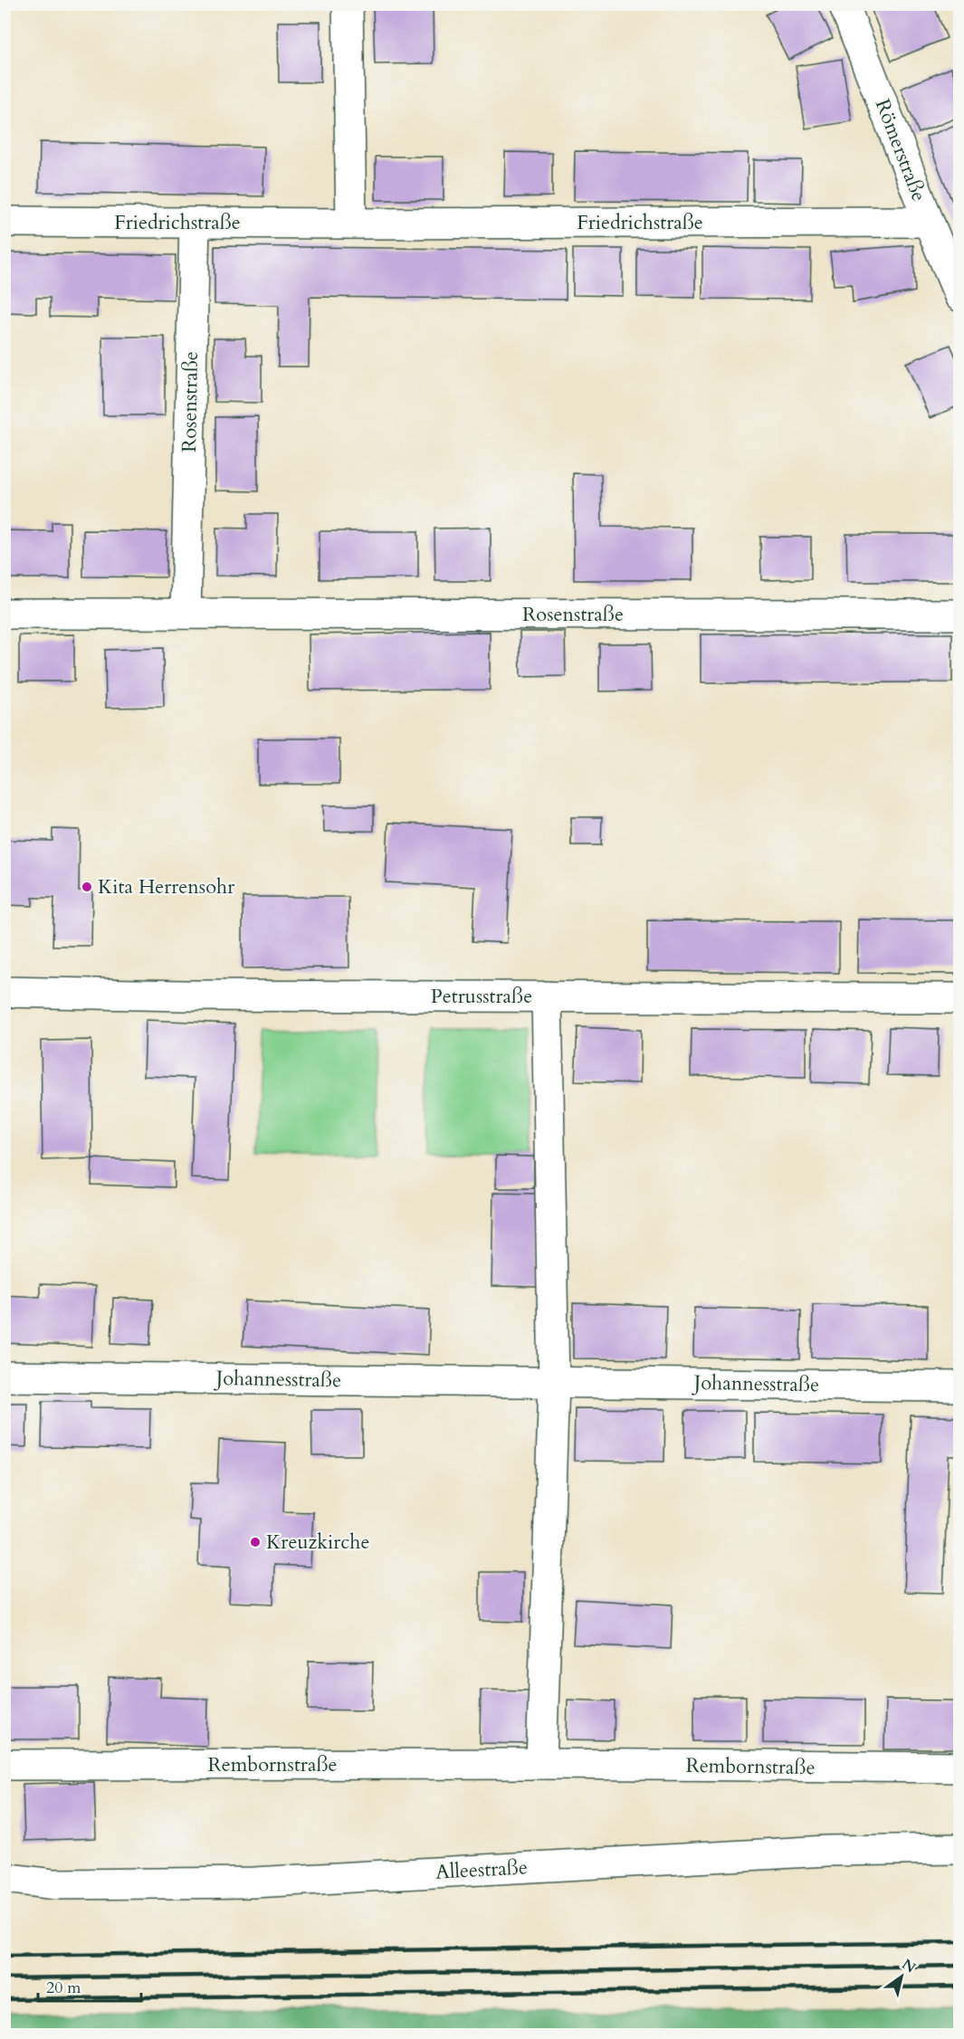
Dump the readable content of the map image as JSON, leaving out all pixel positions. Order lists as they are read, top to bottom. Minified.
{"streets":{"street":["Römerstraße","Friedrichstraße","Rosenstraße","Petrusstraße","Johannesstraße","Rembornstraße","Alleestraße"]},"crossings":[["Römerstraße","Friedrichstraße"],["Friedrichstraße","Rosenstraße"]],"places":["Kita Herrensohr","Kreuzkirche"],"scale_bar":"20 m","north":"top right"}
